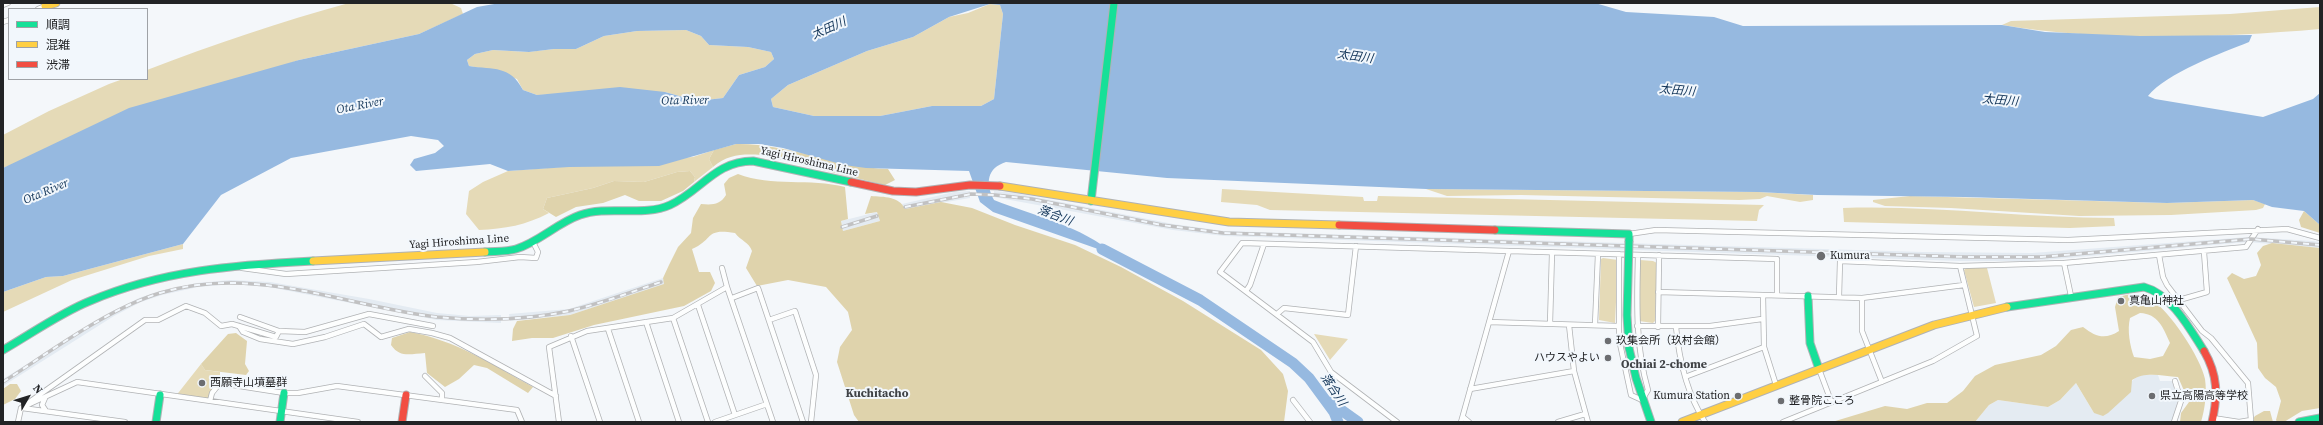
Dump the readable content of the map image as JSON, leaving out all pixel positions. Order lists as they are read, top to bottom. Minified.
{"streets":{"street":["Yagi Hiroshima Line"]},"districts":["Ochiai 2-chome","Kuchitacho"],"water":["太田川","Ota River","落合川"],"places":["Kumura","真亀山神社","玖集会所（玖村会館）","ハウスやよい","西願寺山墳墓群","Kumura Station","県立高陽高等学校","整骨院こころ"],"legend":["順調","混雑","渋滞"],"north":"top right"}
